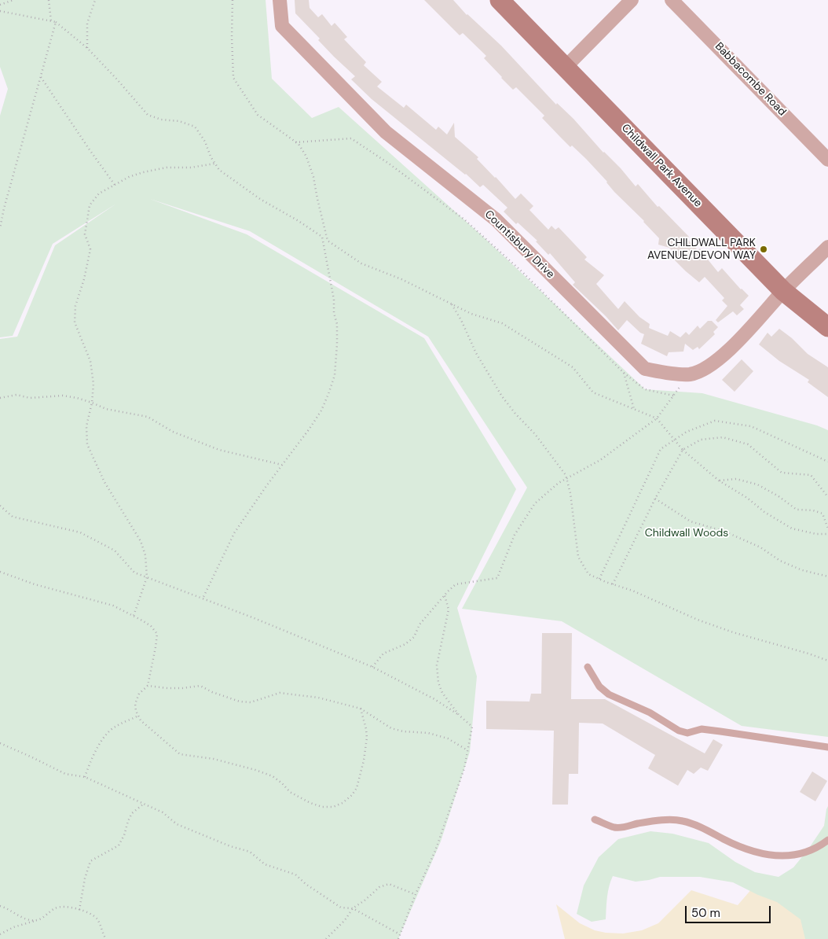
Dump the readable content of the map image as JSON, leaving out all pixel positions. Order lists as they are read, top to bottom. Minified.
{"streets":{"street":["Babbacombe Road","Childwall Park Avenue","Countisbury Drive"]},"crossings":[["Childwall Park Avenue","Countisbury Drive"]],"parks":["Childwall Woods"],"places":["CHILDWALL PARK AVENUE/DEVON WAY"],"scale_bar":"50 m"}
